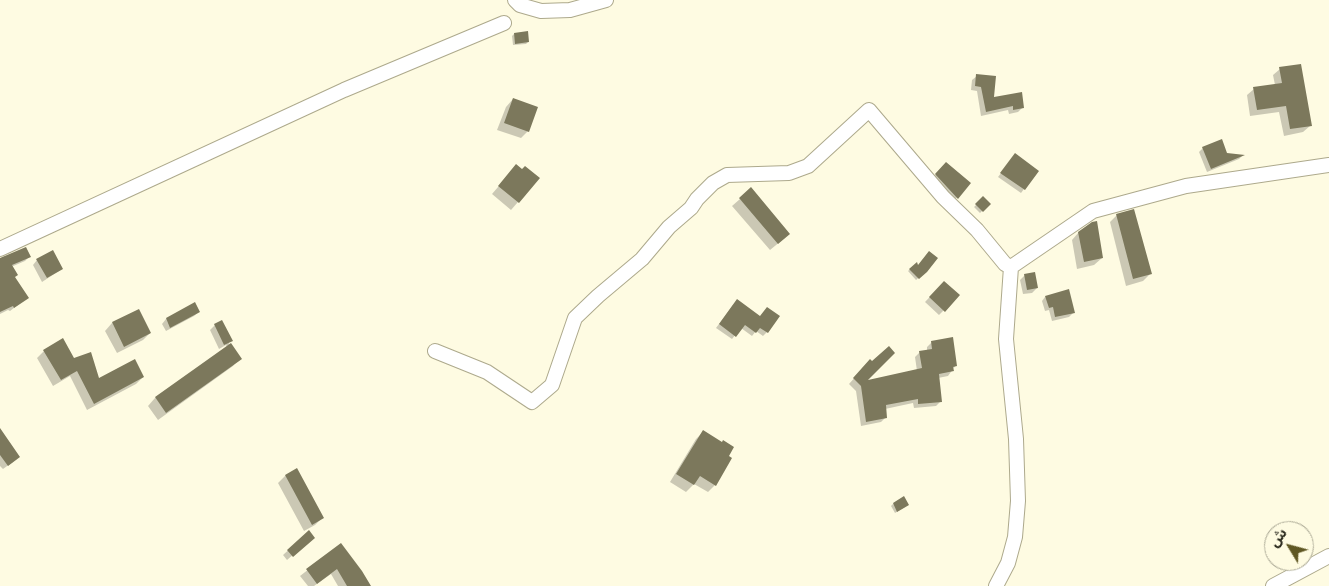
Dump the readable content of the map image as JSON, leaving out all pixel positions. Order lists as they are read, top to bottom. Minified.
{"north":"top left"}
